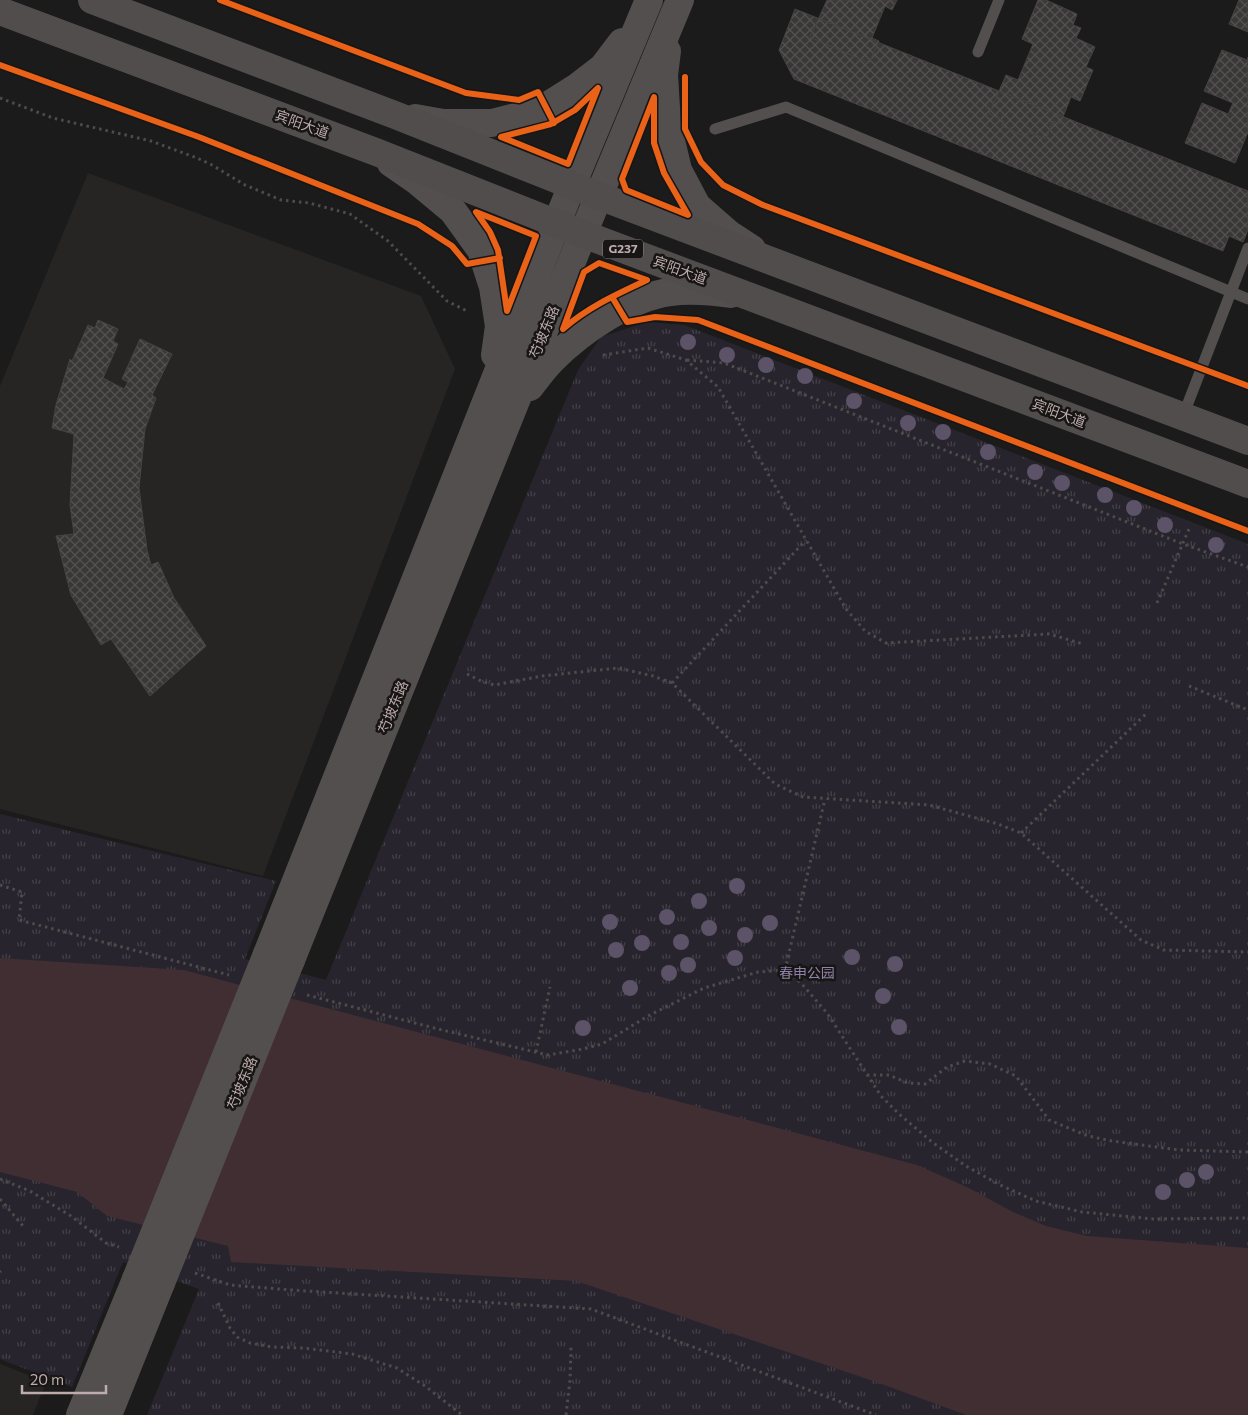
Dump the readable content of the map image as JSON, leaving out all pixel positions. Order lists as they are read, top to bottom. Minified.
{"streets":{"highway":["宾阳大道","G237"],"street":["芍坡东路"]},"crossings":[["宾阳大道","芍坡东路"]],"parks":["春申公园"],"scale_bar":"20 m"}
